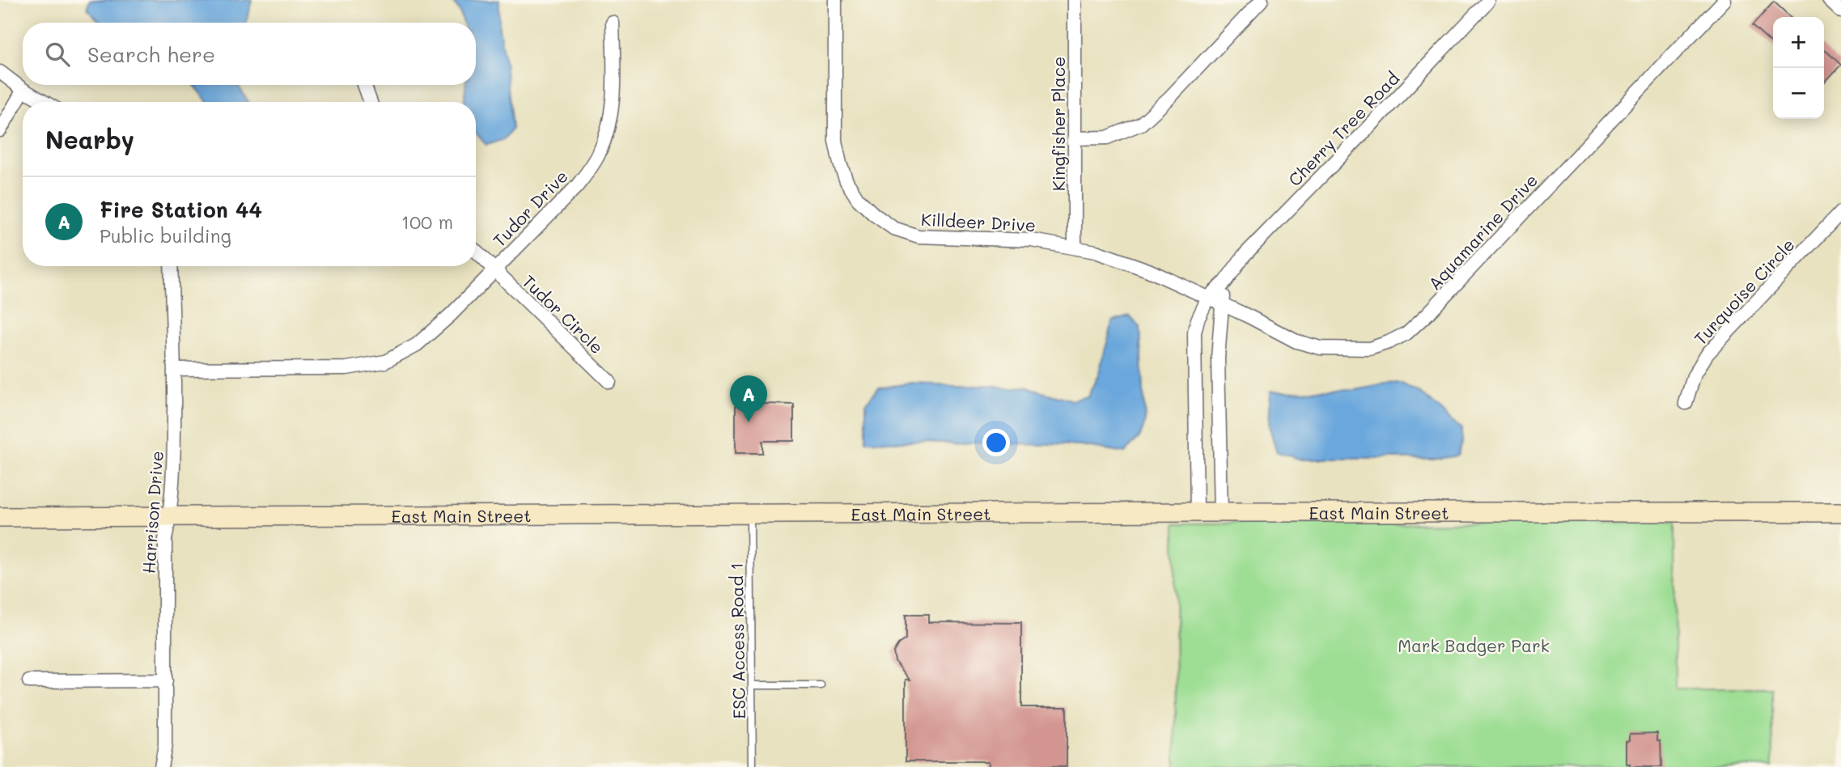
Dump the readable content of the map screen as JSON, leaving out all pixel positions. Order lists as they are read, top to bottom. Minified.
{"streets":{"main road":["East Main Street"],"street":["Kingfisher Place","Cherry Tree Road","Tudor Drive","Killdeer Drive","Aquamarine Drive","Turquoise Circle","Tudor Circle","Harrison Drive"],"lane":["ESC Access Road 1"]},"crossings":[["Kingfisher Place","Killdeer Drive"],["Cherry Tree Road","Killdeer Drive"],["Cherry Tree Road","Aquamarine Drive"],["Cherry Tree Road","East Main Street"],["Tudor Drive","Tudor Circle"],["Tudor Drive","Harrison Drive"],["Killdeer Drive","Aquamarine Drive"],["Harrison Drive","East Main Street"],["East Main Street","ESC Access Road 1"]],"parks":["Mark Badger Park"],"page":{"map_buttons":["+","−"],"search":"Search here","heading":"Nearby","list":[{"mark":"A","name":"Fire Station 44","note":"Public building","value":"100 m"}],"pins":"A"}}
